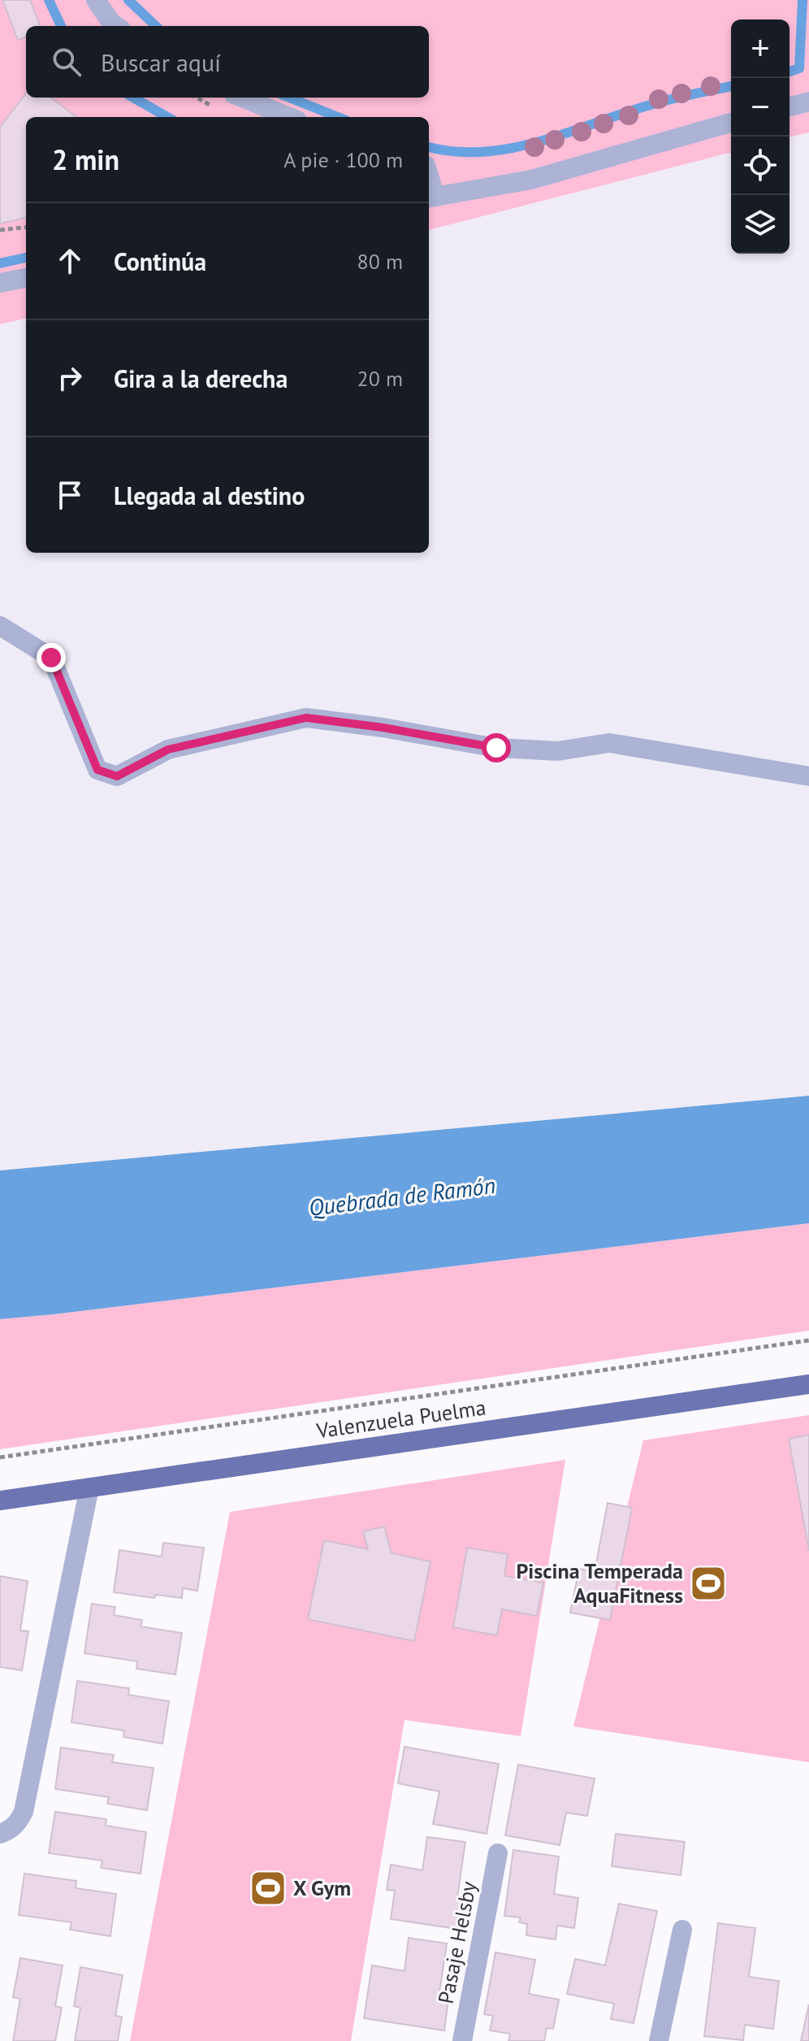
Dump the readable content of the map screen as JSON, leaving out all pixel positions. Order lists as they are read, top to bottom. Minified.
{"streets":{"main road":["Valenzuela Puelma"],"street":["Pasaje Helsby"]},"water":["Quebrada de Ramón"],"places":{"sports":["Piscina Temperada AquaFitness","X Gym"]},"page":{"map_buttons":["+","−"],"search":"Buscar aquí","heading":["2 min","A pie · 100 m"],"list":[["Continúa","80 m"],["Gira a la derecha","20 m"],"Llegada al destino"]}}
